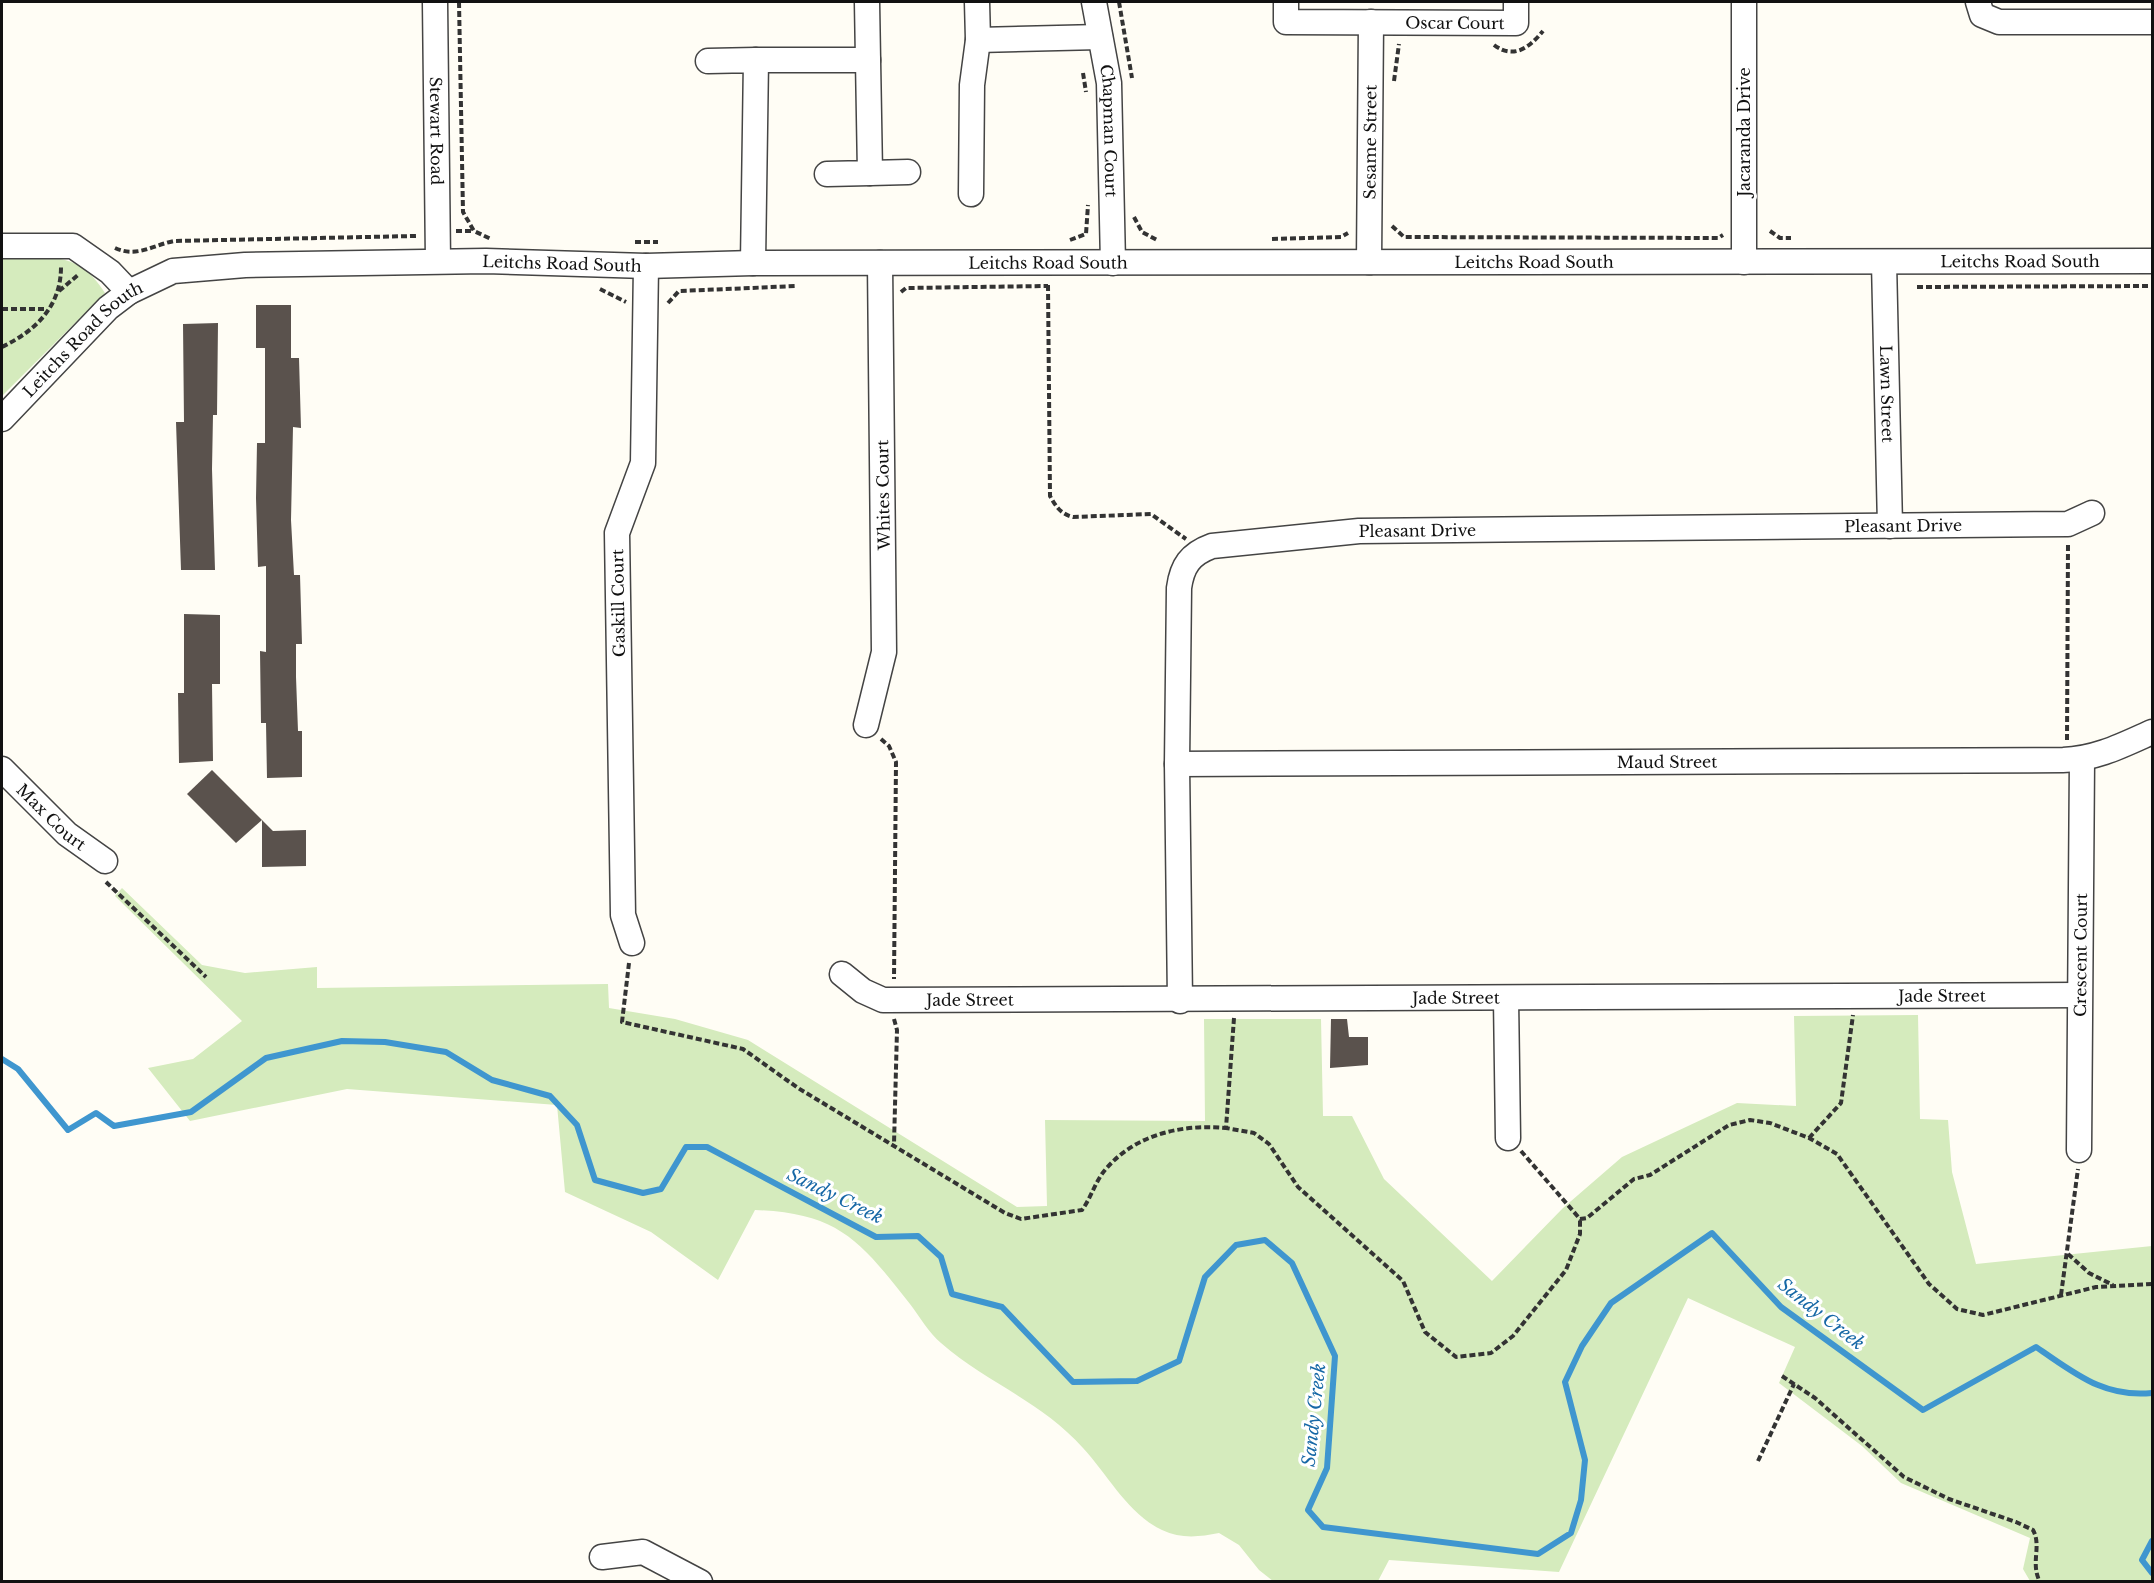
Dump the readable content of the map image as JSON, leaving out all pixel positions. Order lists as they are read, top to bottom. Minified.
{"streets":{"street":["Oscar Court","Stewart Road","Chapman Court","Jacaranda Drive","Sesame Street","Leitchs Road South","Lawn Street","Whites Court","Pleasant Drive","Gaskill Court","Maud Street","Max Court","Crescent Court","Jade Street"]},"crossings":[["Oscar Court","Sesame Street"],["Stewart Road","Leitchs Road South"],["Chapman Court","Leitchs Road South"],["Jacaranda Drive","Leitchs Road South"],["Sesame Street","Leitchs Road South"],["Leitchs Road South","Lawn Street"],["Leitchs Road South","Whites Court"],["Leitchs Road South","Gaskill Court"],["Lawn Street","Pleasant Drive"],["Maud Street","Crescent Court"],["Crescent Court","Jade Street"]],"water":["Sandy Creek"]}
